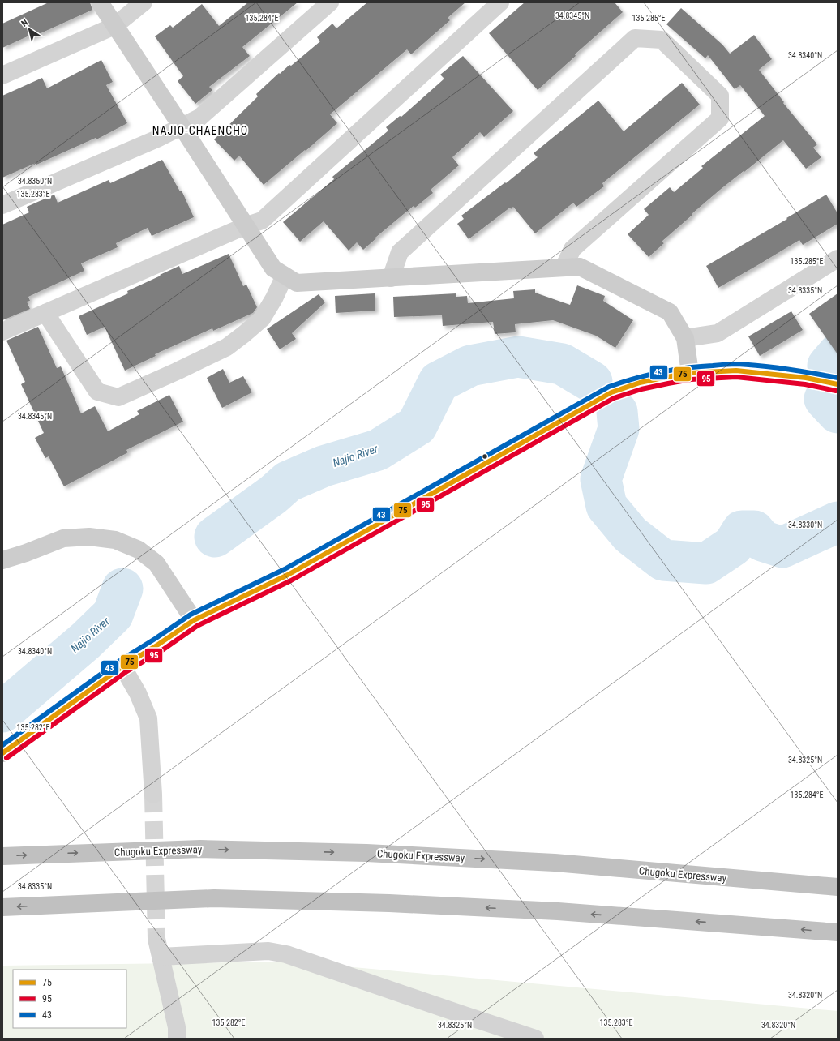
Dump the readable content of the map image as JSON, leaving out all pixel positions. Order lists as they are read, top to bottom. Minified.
{"streets":{"highway":["Chugoku Expressway"]},"districts":["NAJIO-CHAENCHO"],"water":["Najio River"],"lines":["transit line 43","transit line 75","transit line 95"],"legend":["75","95","43"],"north":"top left","coordinates":["34.8345°N","135.284°E","135.285°E","34.8340°N","34.8350°N","135.283°E","34.8335°N","34.8330°N","135.282°E","34.8325°N","34.8320°N"]}
